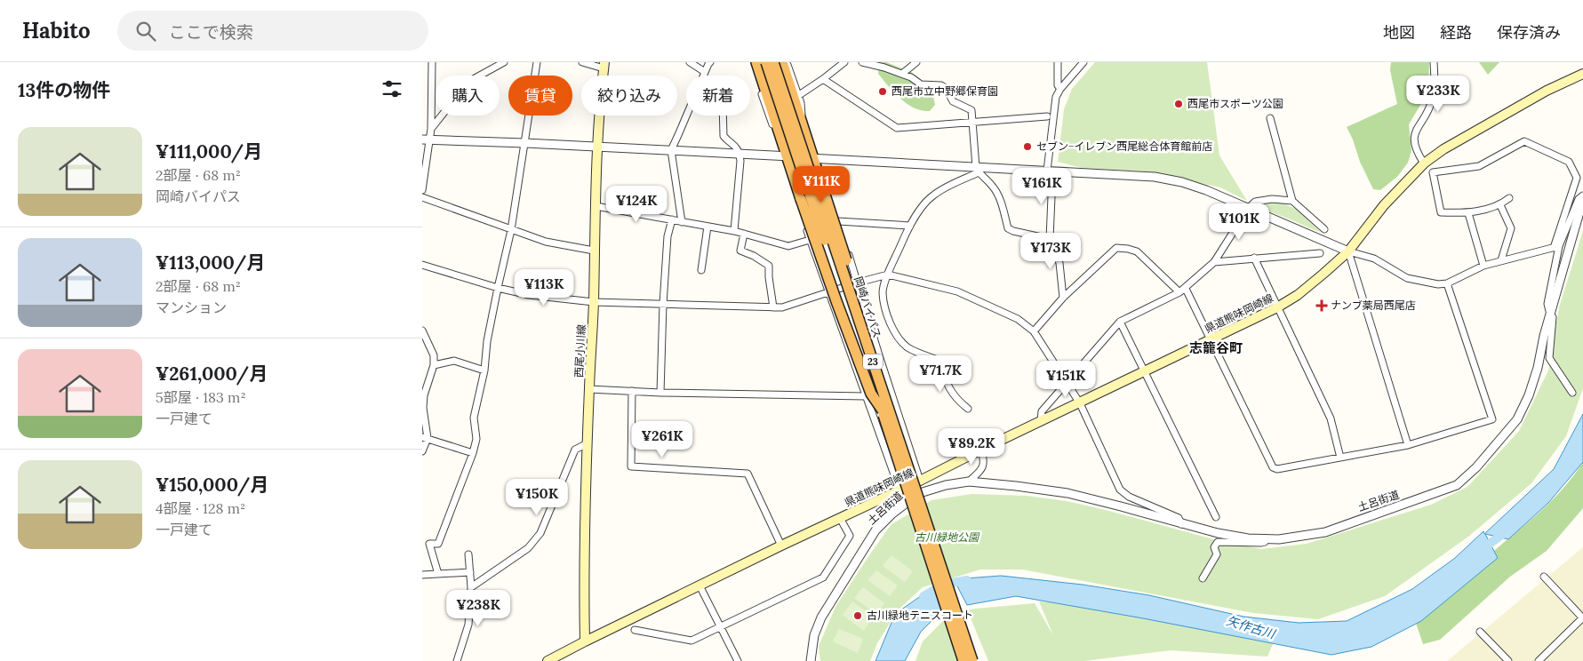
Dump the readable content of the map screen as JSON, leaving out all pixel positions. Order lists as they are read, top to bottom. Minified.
{"streets":{"highway":["岡崎バイパス","23"],"main road":["県道熊味岡崎線","西尾小川線"],"street":["土呂街道"]},"crossings":[["岡崎バイパス","23"],["県道熊味岡崎線","西尾小川線"]],"districts":["志籠谷町"],"water":["矢作古川"],"parks":["古川緑地公園"],"places":{"other":["西尾市立中野郷保育園","西尾市スポーツ公園","セブン−イレブン西尾総合体育館前店","古川緑地テニスコート"],"health":["ナンブ薬局西尾店"]},"page":{"header":"Habito","search":"ここで検索","nav":["地図","経路","保存済み"],"heading":"13件の物件","price":["¥233K","¥111K","¥161K","¥124K","¥101K","¥173K","¥113K","¥71.7K","¥151K","¥261K","¥89.2K","¥150K","¥238K"],"chip":["購入","賃貸","絞り込み","新着"],"list":[{"name":"¥111,000/月","note":"2部屋 · 68 m² · 岡崎バイパス"},{"name":"¥113,000/月","note":"2部屋 · 68 m² · マンション"},{"name":"¥261,000/月","note":"5部屋 · 183 m² · 一戸建て"},{"name":"¥150,000/月","note":"4部屋 · 128 m² · 一戸建て"}]}}
